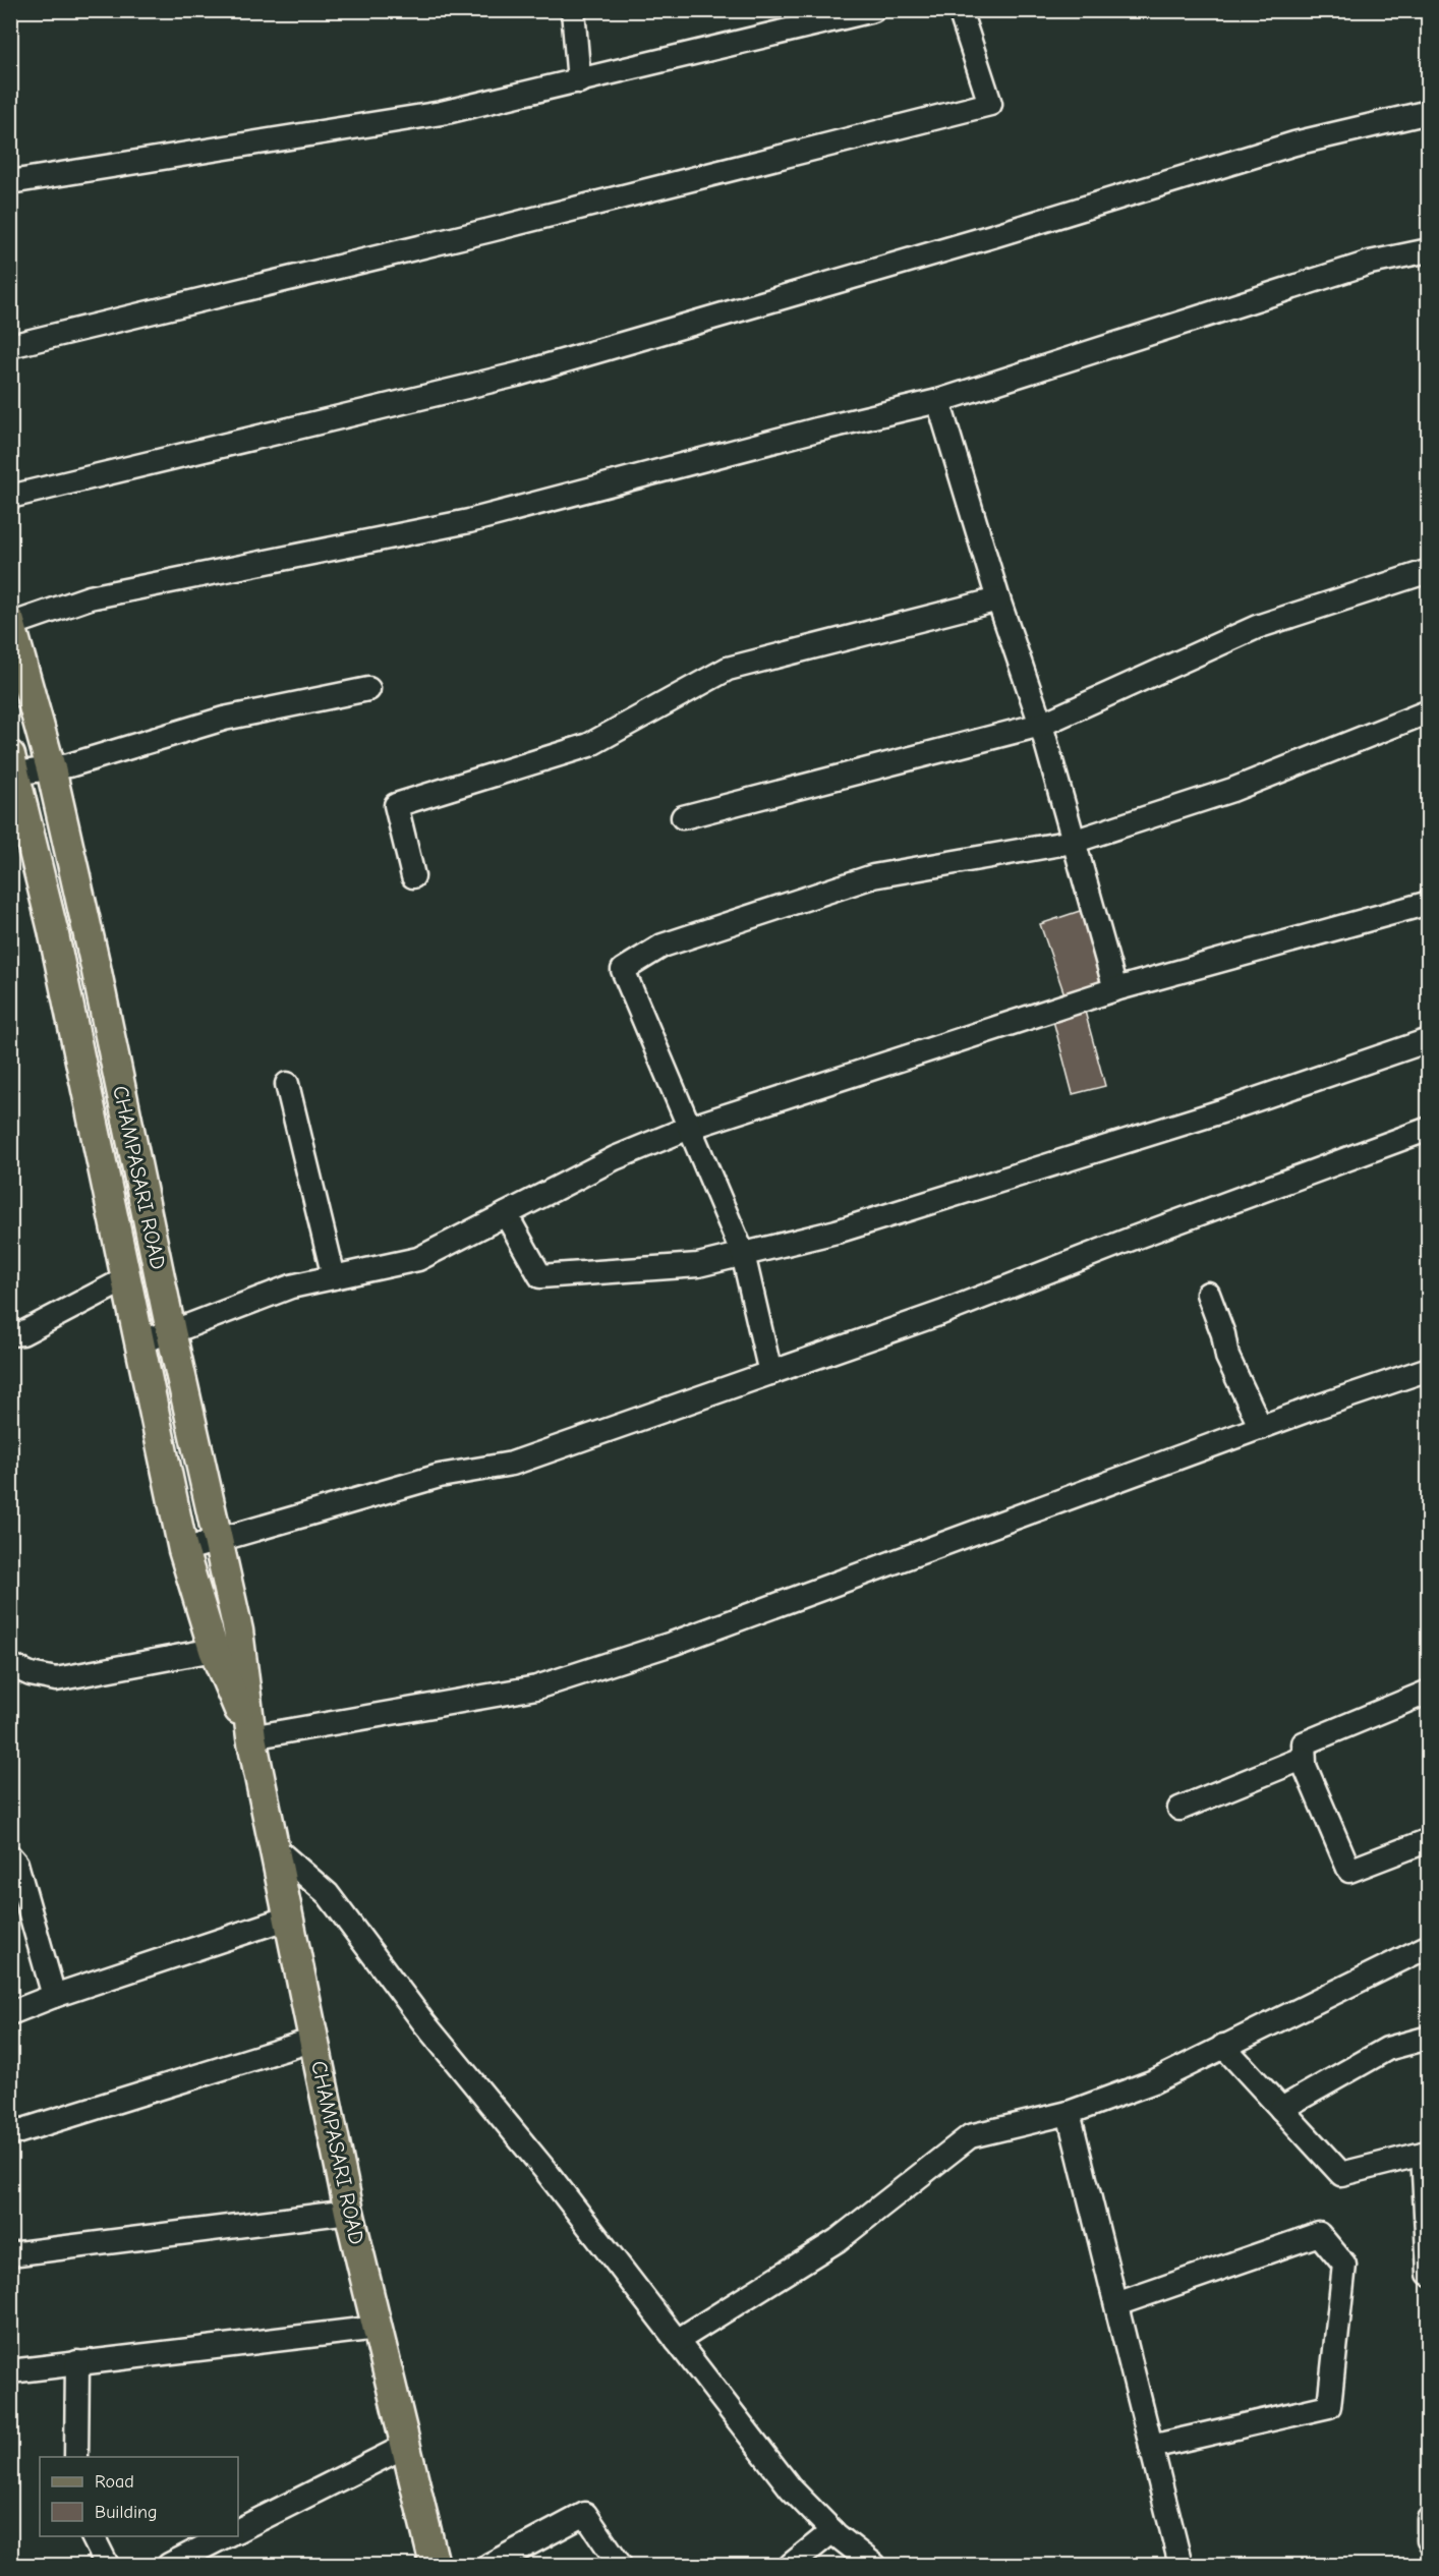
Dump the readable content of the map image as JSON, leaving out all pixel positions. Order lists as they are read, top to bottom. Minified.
{"streets":{"main road":["CHAMPASARI ROAD"]},"legend":["Road","Building"]}
